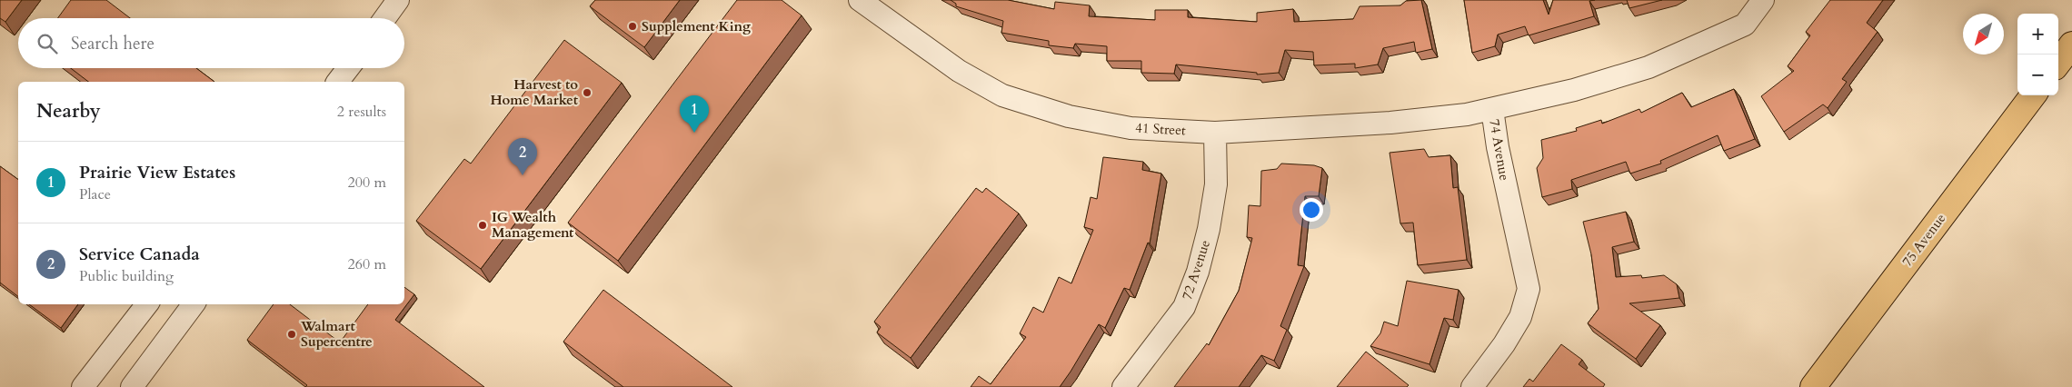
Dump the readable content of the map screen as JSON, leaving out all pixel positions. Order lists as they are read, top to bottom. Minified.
{"streets":{"main road":["75 Avenue"],"street":["41 Street","74 Avenue","72 Avenue"]},"crossings":[["41 Street","74 Avenue"],["41 Street","72 Avenue"]],"places":["Supplement King","Harvest to Home Market","IG Wealth Management","Walmart Supercentre"],"north":"bottom left","page":{"map_buttons":["+","−"],"search":"Search here","heading":["Nearby","2 results"],"pins":["1","2"],"list":[{"mark":"1","name":"Prairie View Estates","note":"Place","value":"200 m"},{"mark":"2","name":"Service Canada","note":"Public building","value":"260 m"}]}}
